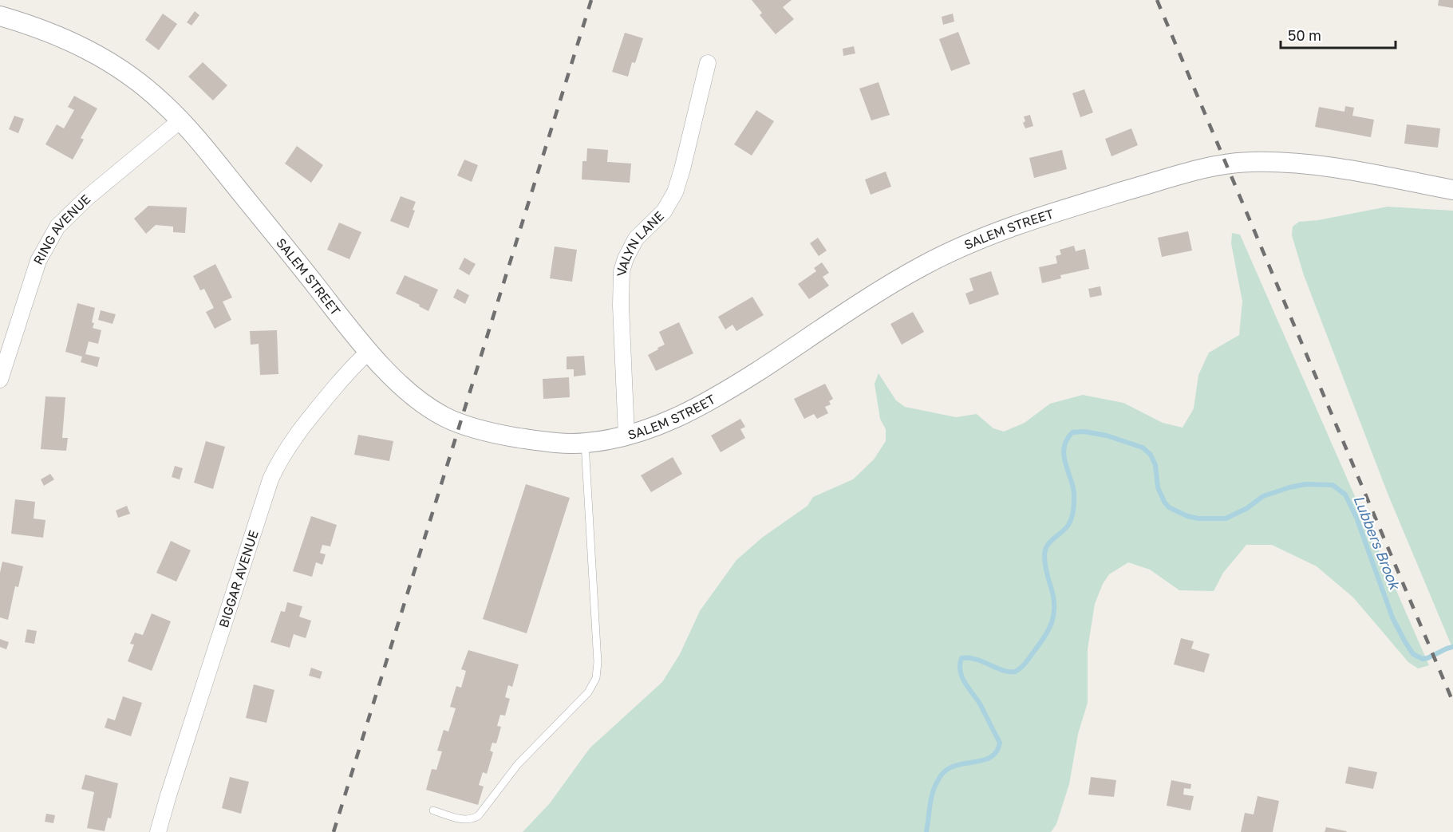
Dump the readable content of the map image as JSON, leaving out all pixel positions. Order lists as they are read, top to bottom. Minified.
{"streets":{"street":["SALEM STREET","RING AVENUE","VALYN LANE","BIGGAR AVENUE"]},"crossings":[["SALEM STREET","RING AVENUE"],["SALEM STREET","VALYN LANE"],["SALEM STREET","BIGGAR AVENUE"]],"water":["Lubbers Brook"],"scale_bar":"50 m"}
